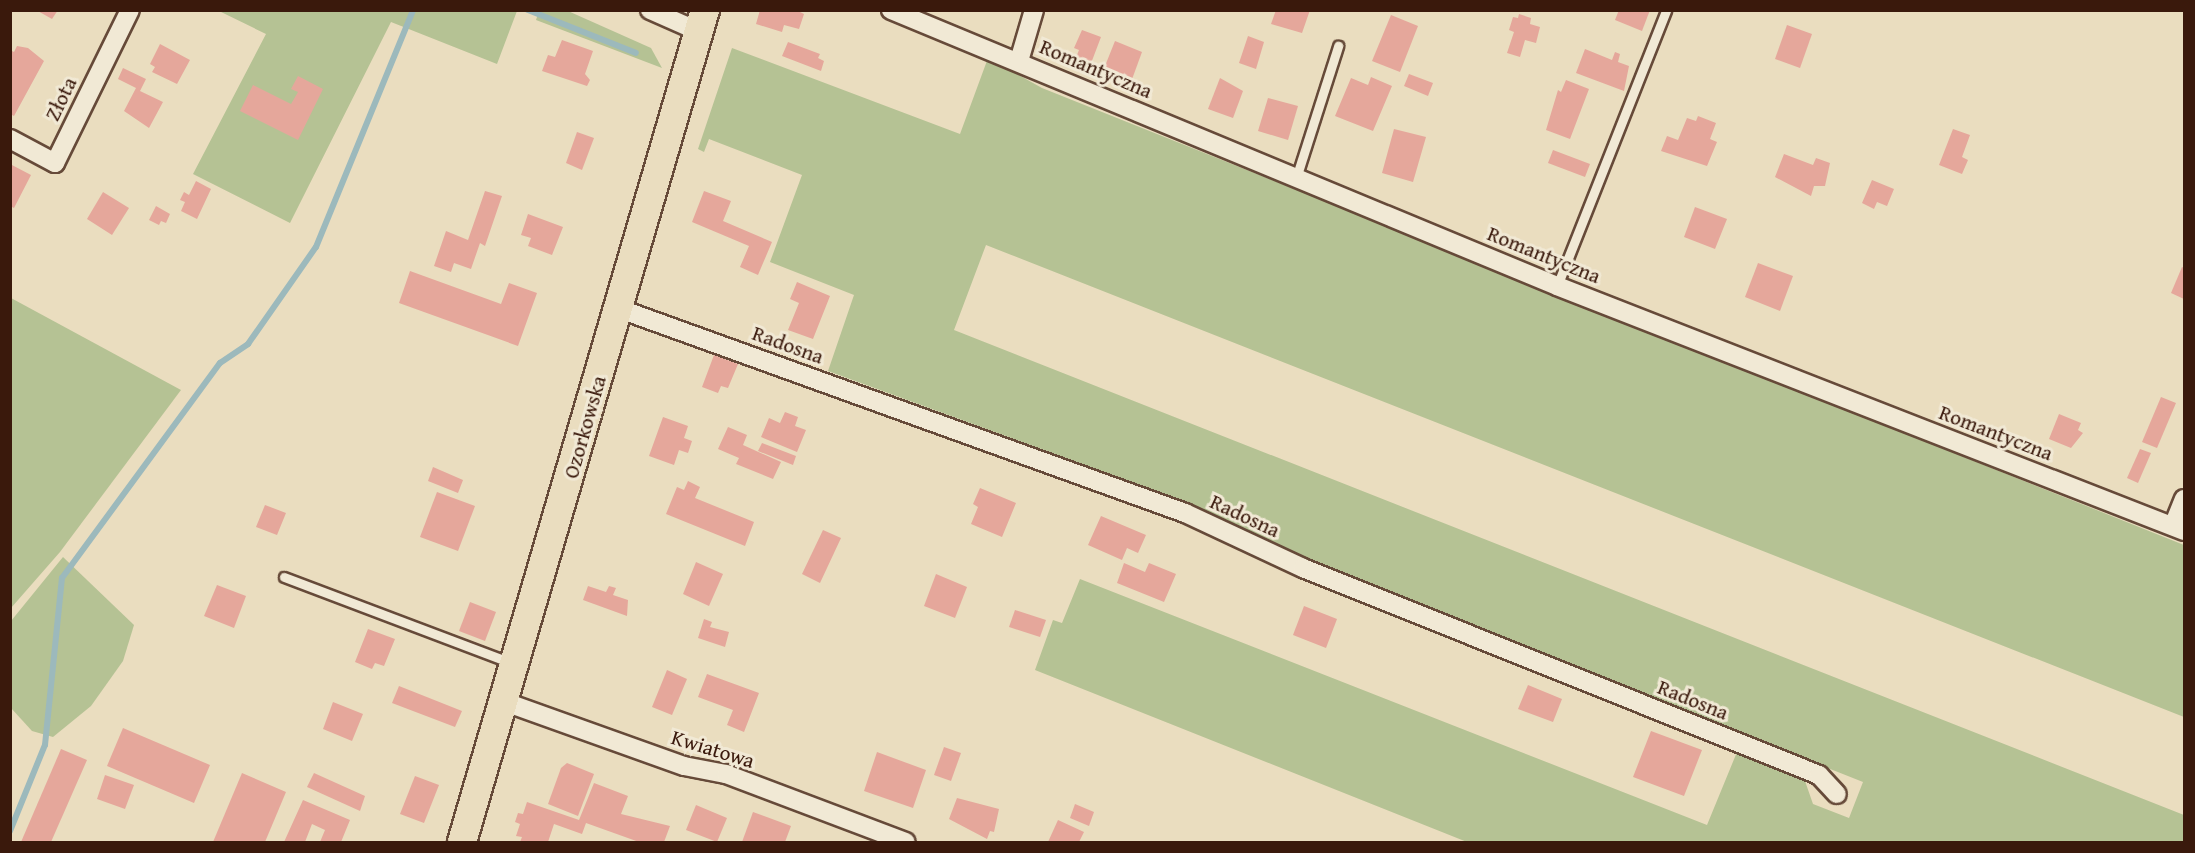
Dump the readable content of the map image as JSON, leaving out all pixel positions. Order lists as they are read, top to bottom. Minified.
{"streets":{"main road":["Ozorkowska"],"street":["Romantyczna","Złota","Radosna","Kwiatowa"]},"crossings":[["Radosna","Ozorkowska"],["Ozorkowska","Kwiatowa"]]}
